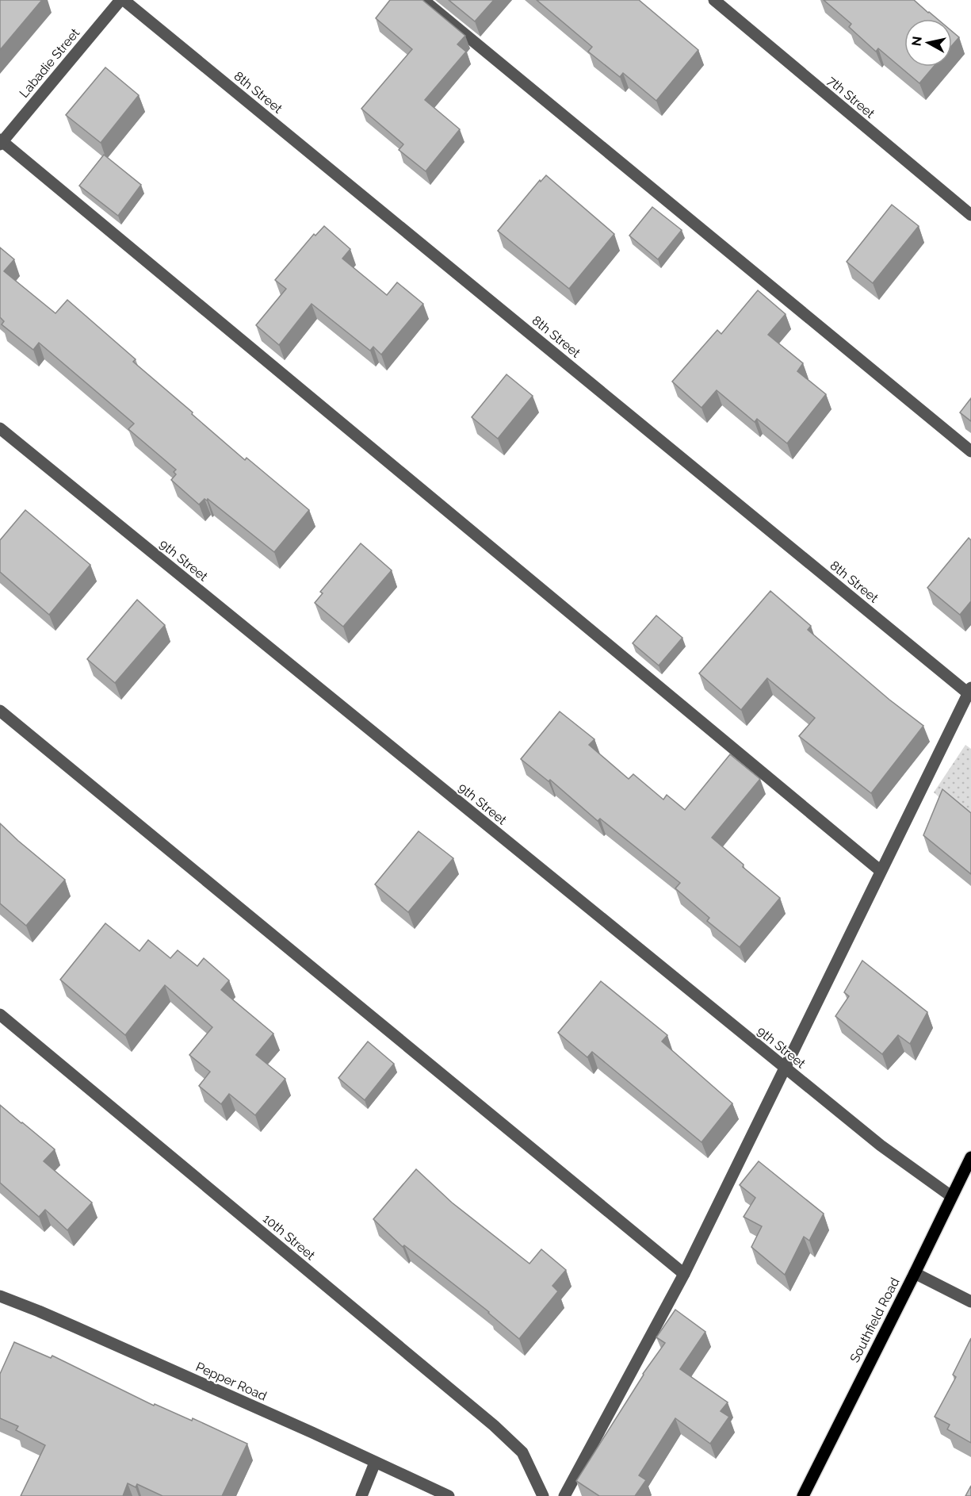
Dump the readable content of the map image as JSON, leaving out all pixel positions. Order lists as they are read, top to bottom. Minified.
{"streets":{"main road":["Southfield Road"],"street":["Labadie Street","8th Street","7th Street","9th Street","10th Street","Pepper Road"]},"crossings":[["Labadie Street","8th Street"],["9th Street","Southfield Road"]],"north":"left"}
